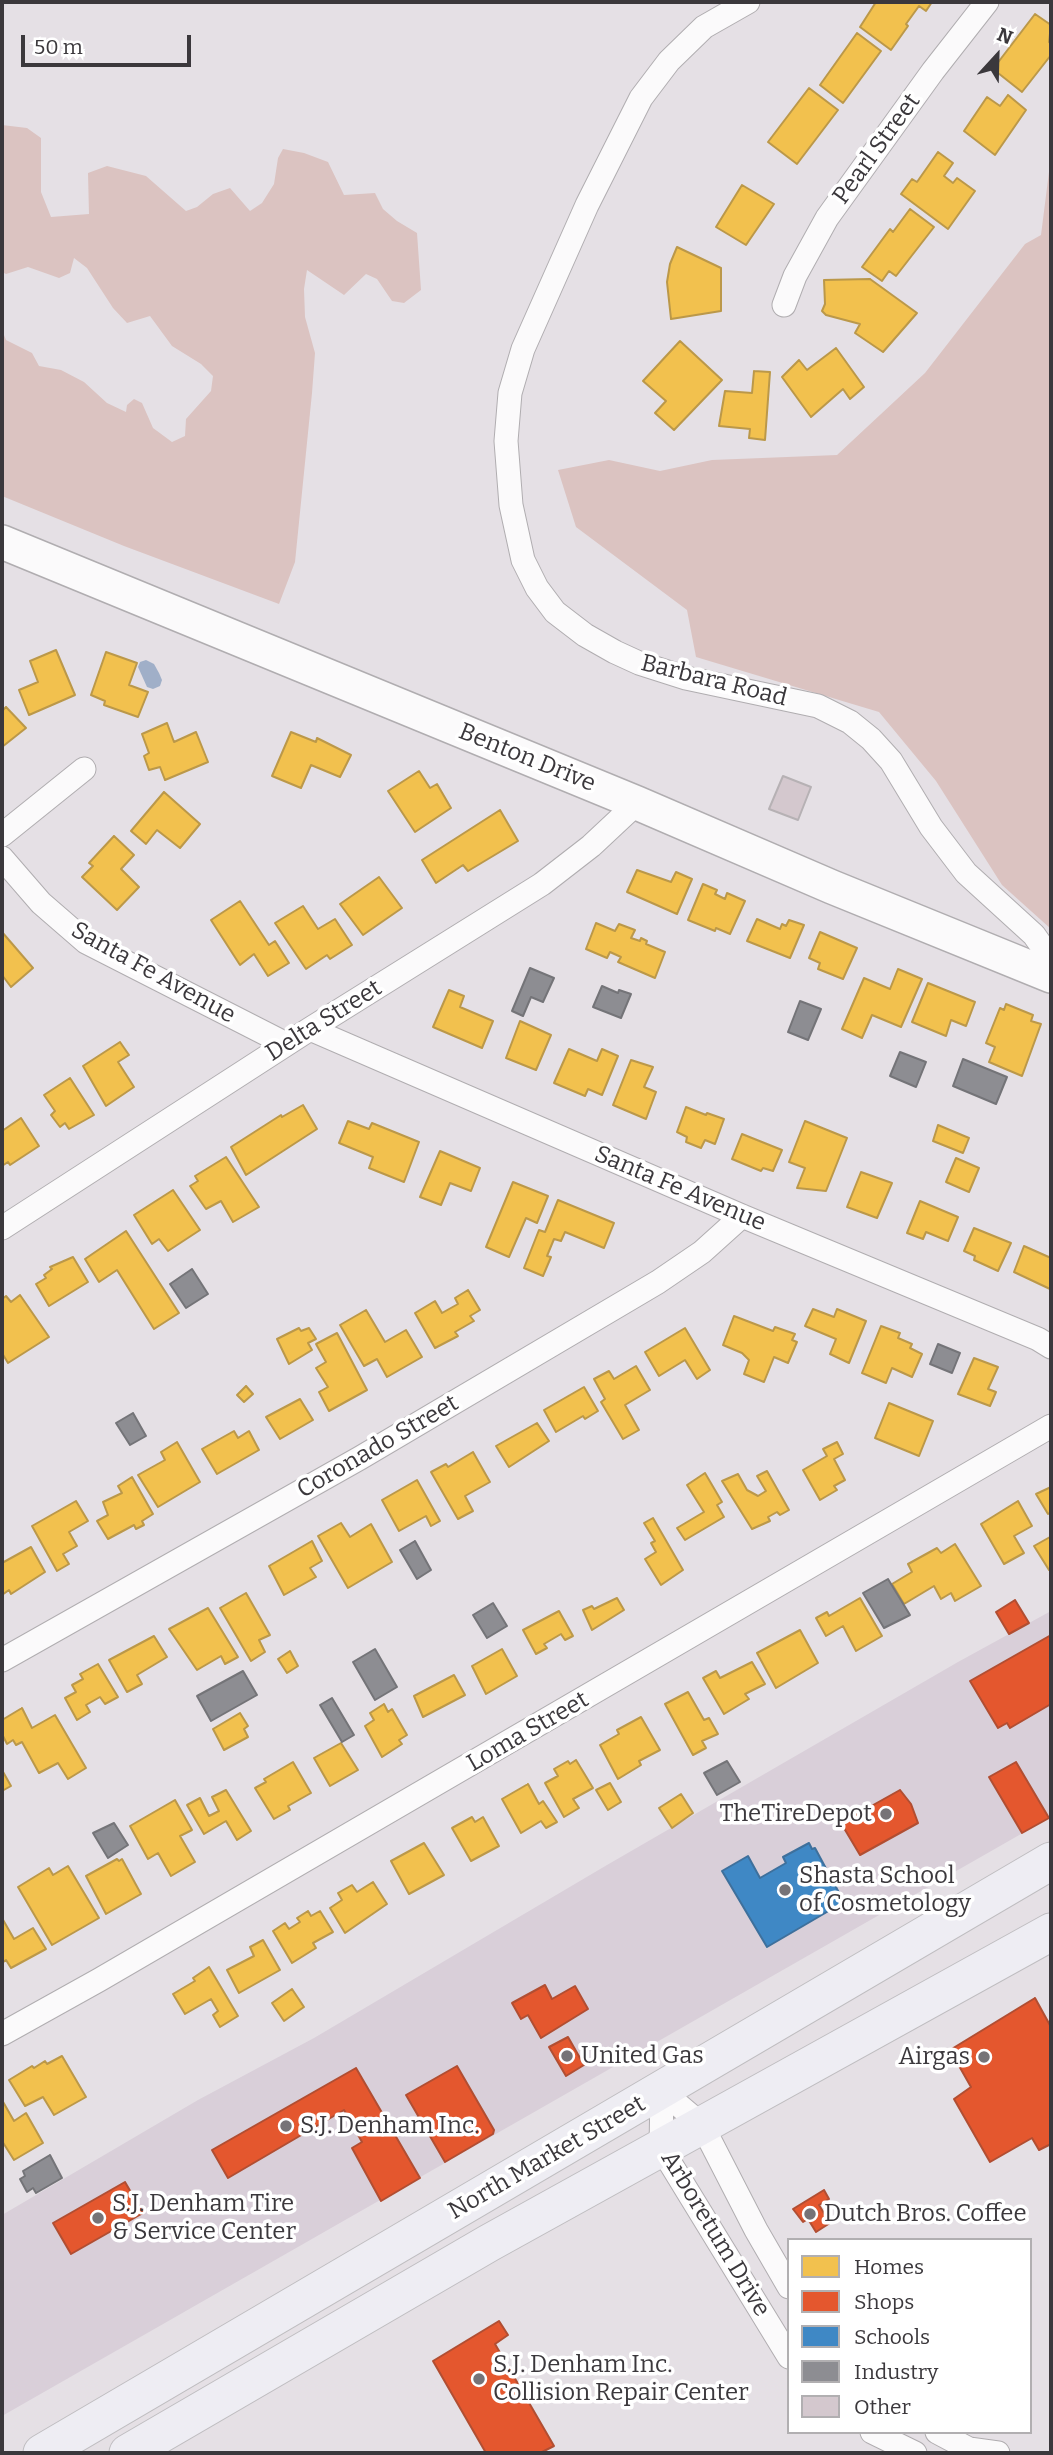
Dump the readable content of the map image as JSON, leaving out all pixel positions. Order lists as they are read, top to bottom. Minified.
{"streets":{"main road":["North Market Street"],"street":["Pearl Street","Barbara Road","Benton Drive","Santa Fe Avenue","Delta Street","Coronado Street","Loma Street","Arboretum Drive"]},"crossings":[["Benton Drive","Delta Street"],["Santa Fe Avenue","Delta Street"],["Santa Fe Avenue","Coronado Street"],["North Market Street","Arboretum Drive"]],"places":["TheTireDepot","Shasta School of Cosmetology","United Gas","Airgas","S.J. Denham Inc.","Dutch Bros. Coffee","S.J. Denham Tire & Service Center","S.J. Denham Inc. Collision Repair Center"],"legend":["Homes","Shops","Schools","Industry","Other"],"scale_bar":"50 m","north":"top"}
